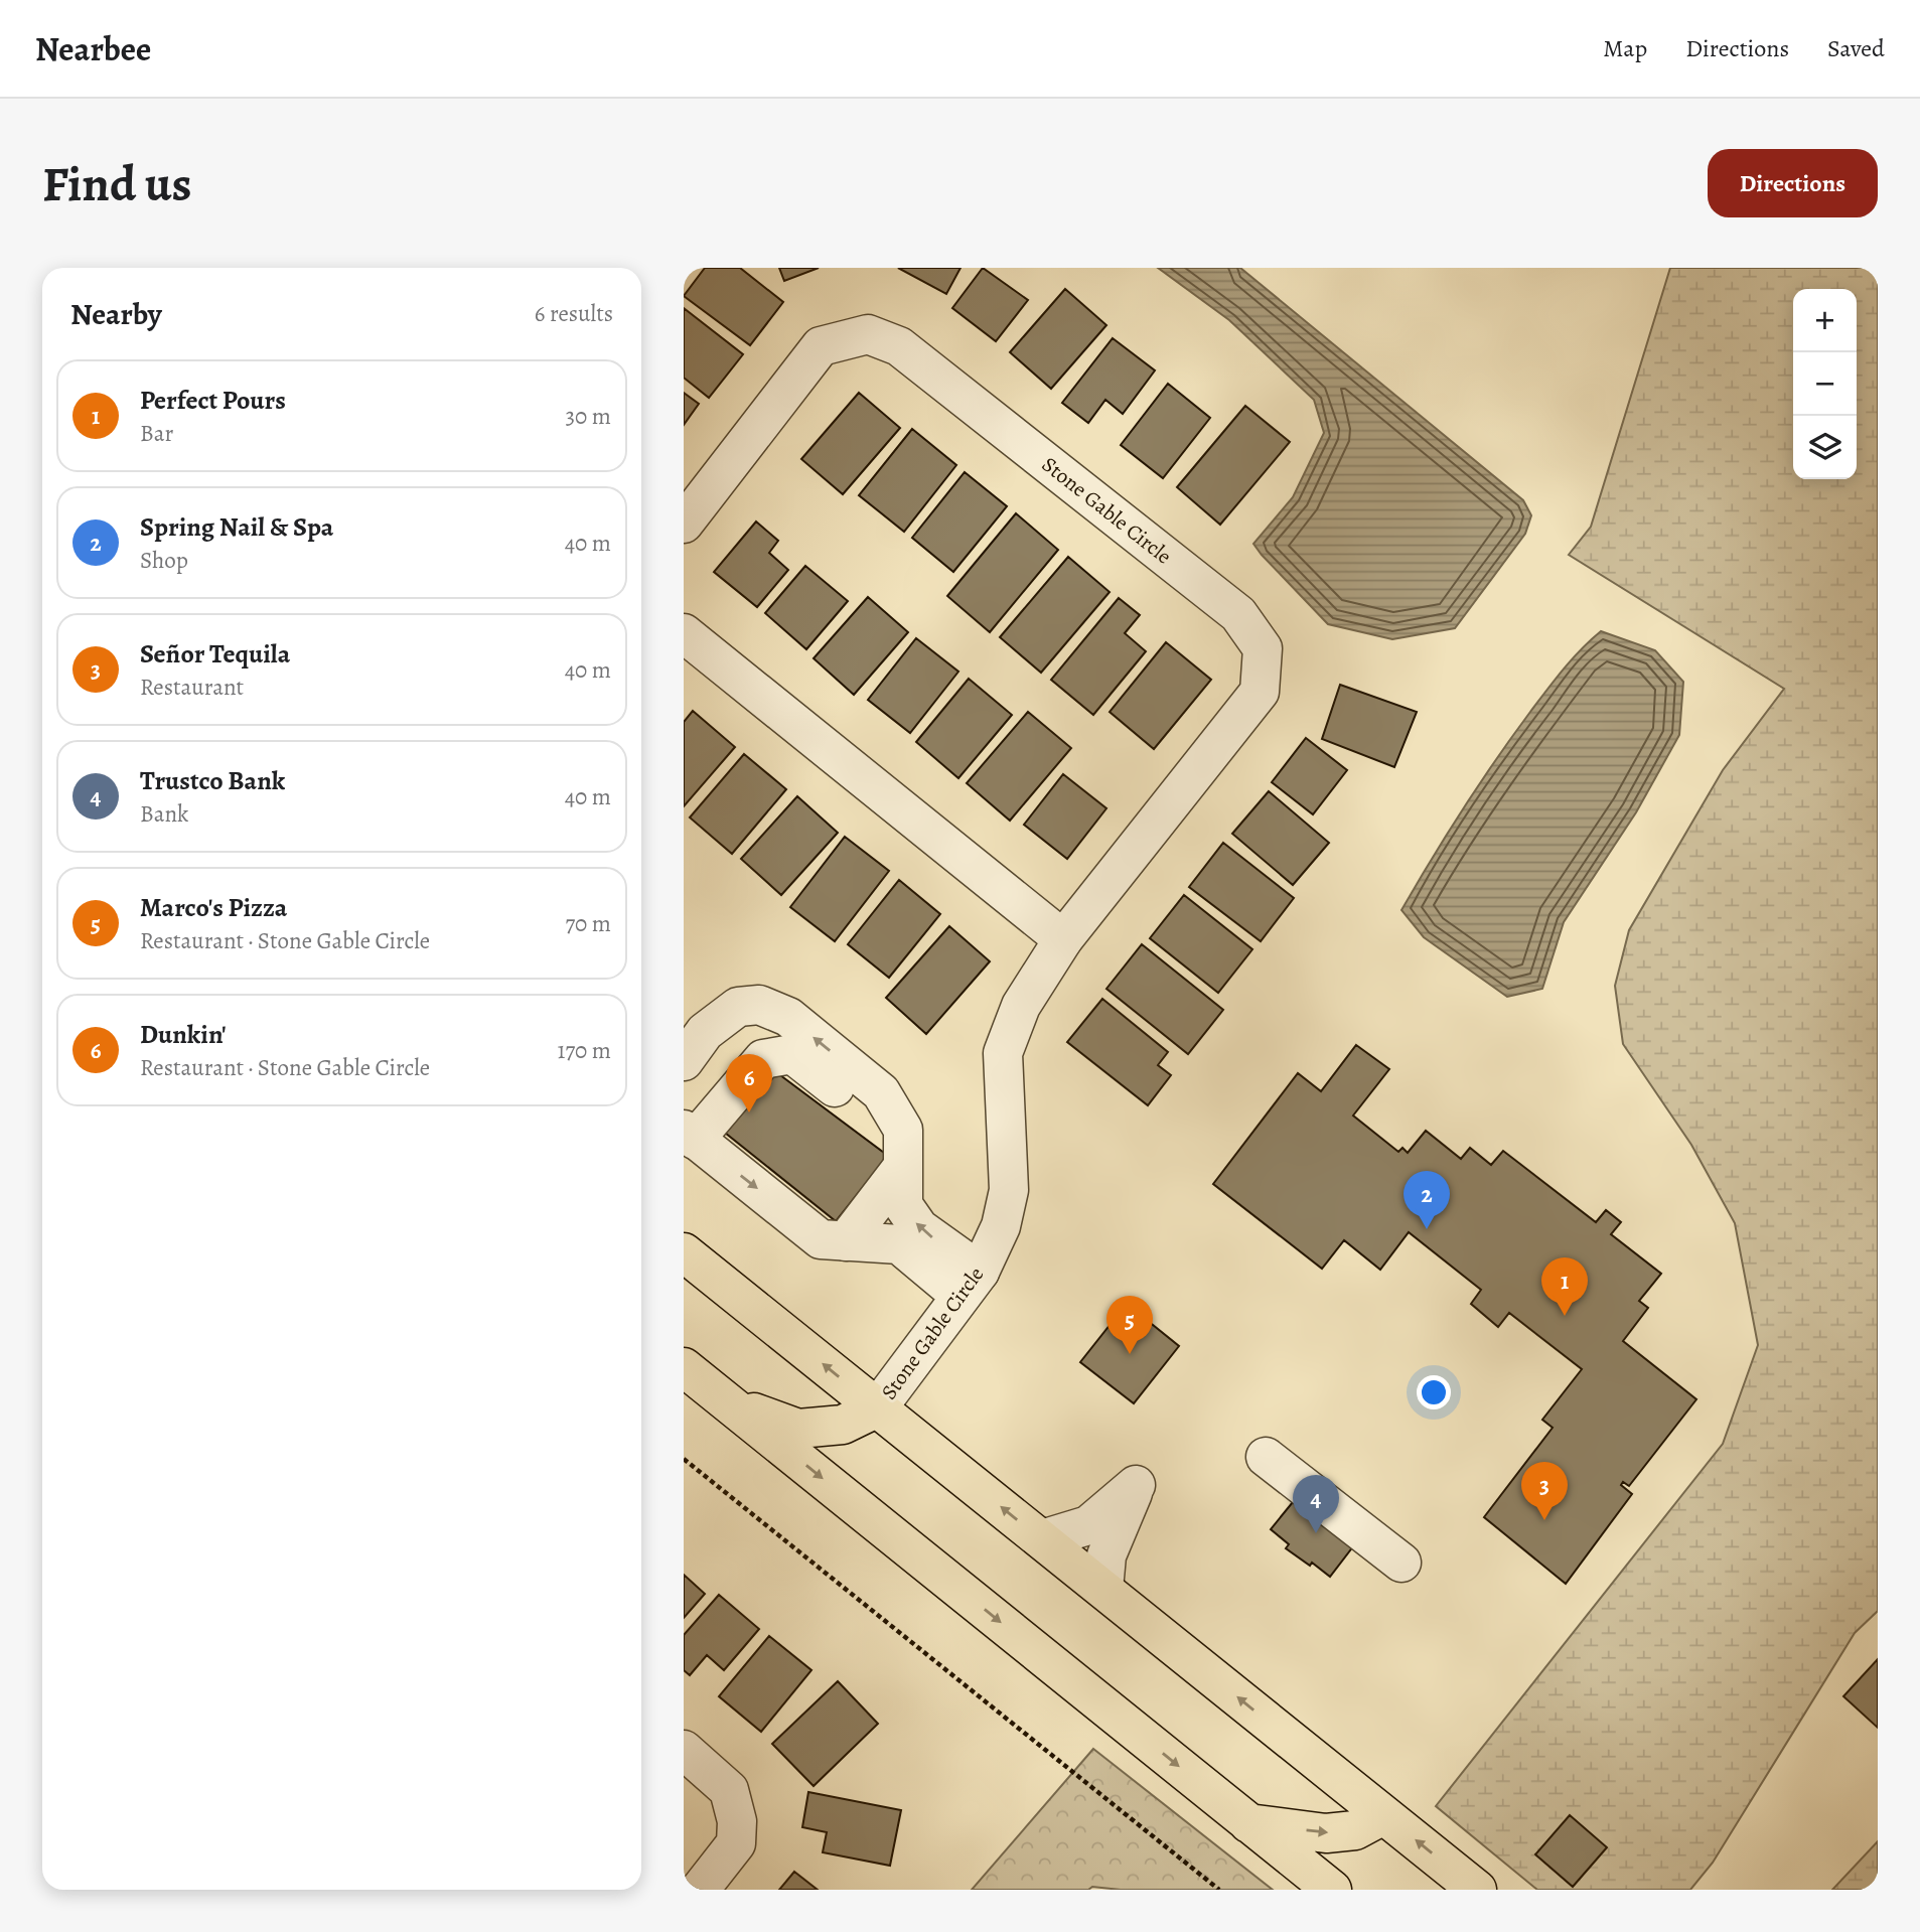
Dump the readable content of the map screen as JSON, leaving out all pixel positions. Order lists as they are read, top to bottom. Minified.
{"streets":{"street":["Stone Gable Circle"]},"page":{"header":"Nearbee","nav":["Map","Directions","Saved"],"buttons":"Directions","title":"Find us","heading":["Nearby","6 results"],"map_buttons":["+","−"],"list":[{"mark":"1","name":"Perfect Pours","note":"Bar","value":"30 m"},{"mark":"2","name":"Spring Nail & Spa","note":"Shop","value":"40 m"},{"mark":"3","name":"Señor Tequila","note":"Restaurant","value":"40 m"},{"mark":"4","name":"Trustco Bank","note":"Bank","value":"40 m"},{"mark":"5","name":"Marco's Pizza","note":"Restaurant · Stone Gable Circle","value":"70 m"},{"mark":"6","name":"Dunkin'","note":"Restaurant · Stone Gable Circle","value":"170 m"}],"pins":["6","2","1","5","3","4"]}}
